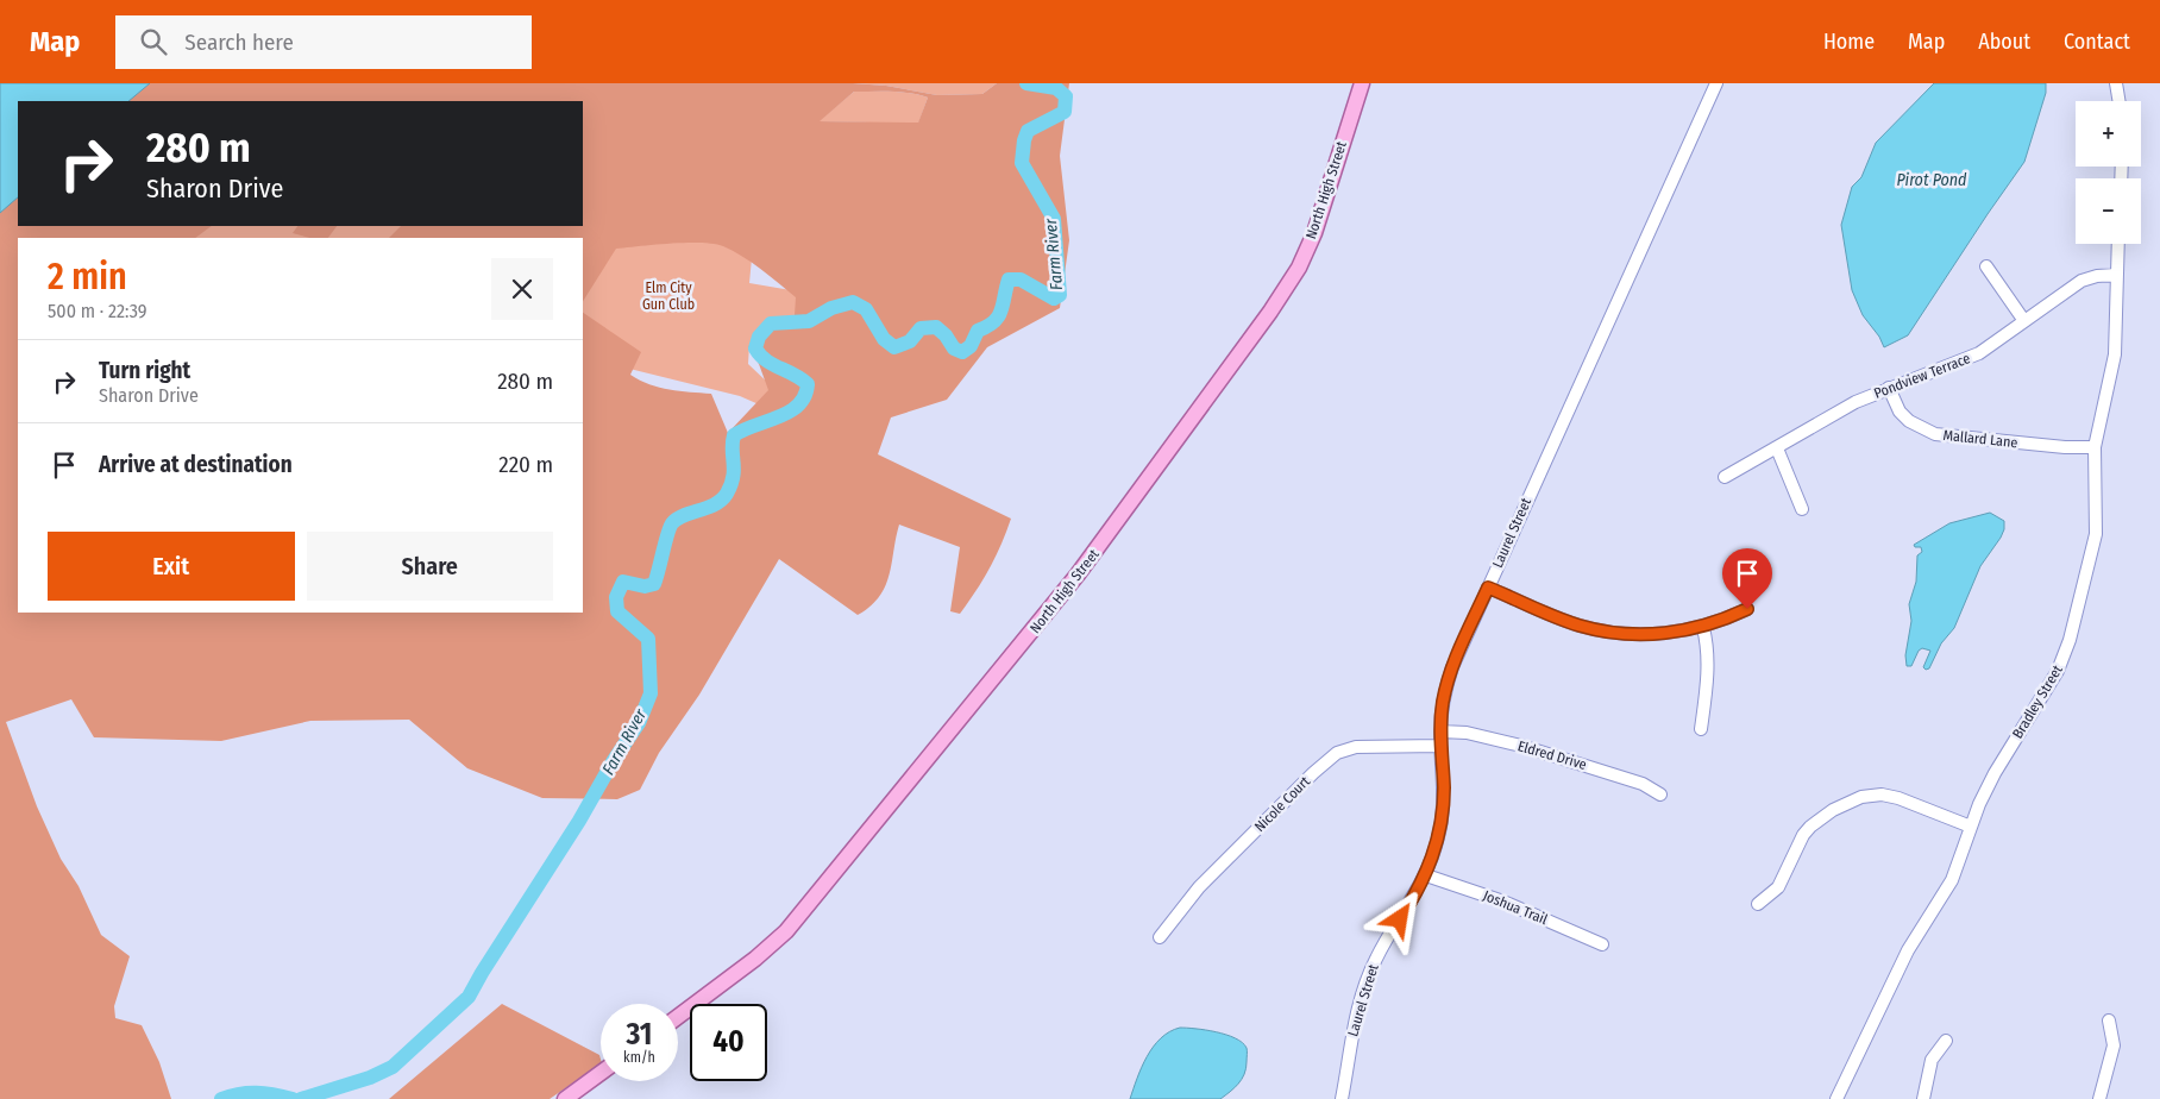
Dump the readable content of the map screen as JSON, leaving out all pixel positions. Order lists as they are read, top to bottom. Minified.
{"streets":{"main road":["North High Street"],"street":["Pondview Terrace","Mallard Lane","Laurel Street","Bradley Street","Eldred Drive","Nicole Court","Joshua Trail"]},"crossings":[["Pondview Terrace","Mallard Lane"],["Pondview Terrace","Bradley Street"],["Mallard Lane","Bradley Street"],["Laurel Street","Eldred Drive"],["Laurel Street","Nicole Court"],["Laurel Street","Joshua Trail"]],"water":["Pirot Pond","Farm River"],"parks":["Elm City Gun Club"],"page":{"header":"Map","search":"Search here","nav":["Home","Map","About","Contact"],"map_buttons":["+","−"],"turn":["280 m","Sharon Drive"],"heading":["2 min","500 m · 22:39"],"list":[{"name":"Turn right","note":"Sharon Drive","value":"280 m"},{"name":"Arrive at destination","value":"220 m"}],"buttons":["Exit","Share"],"speed":"31 km/h","limit":"40"}}
